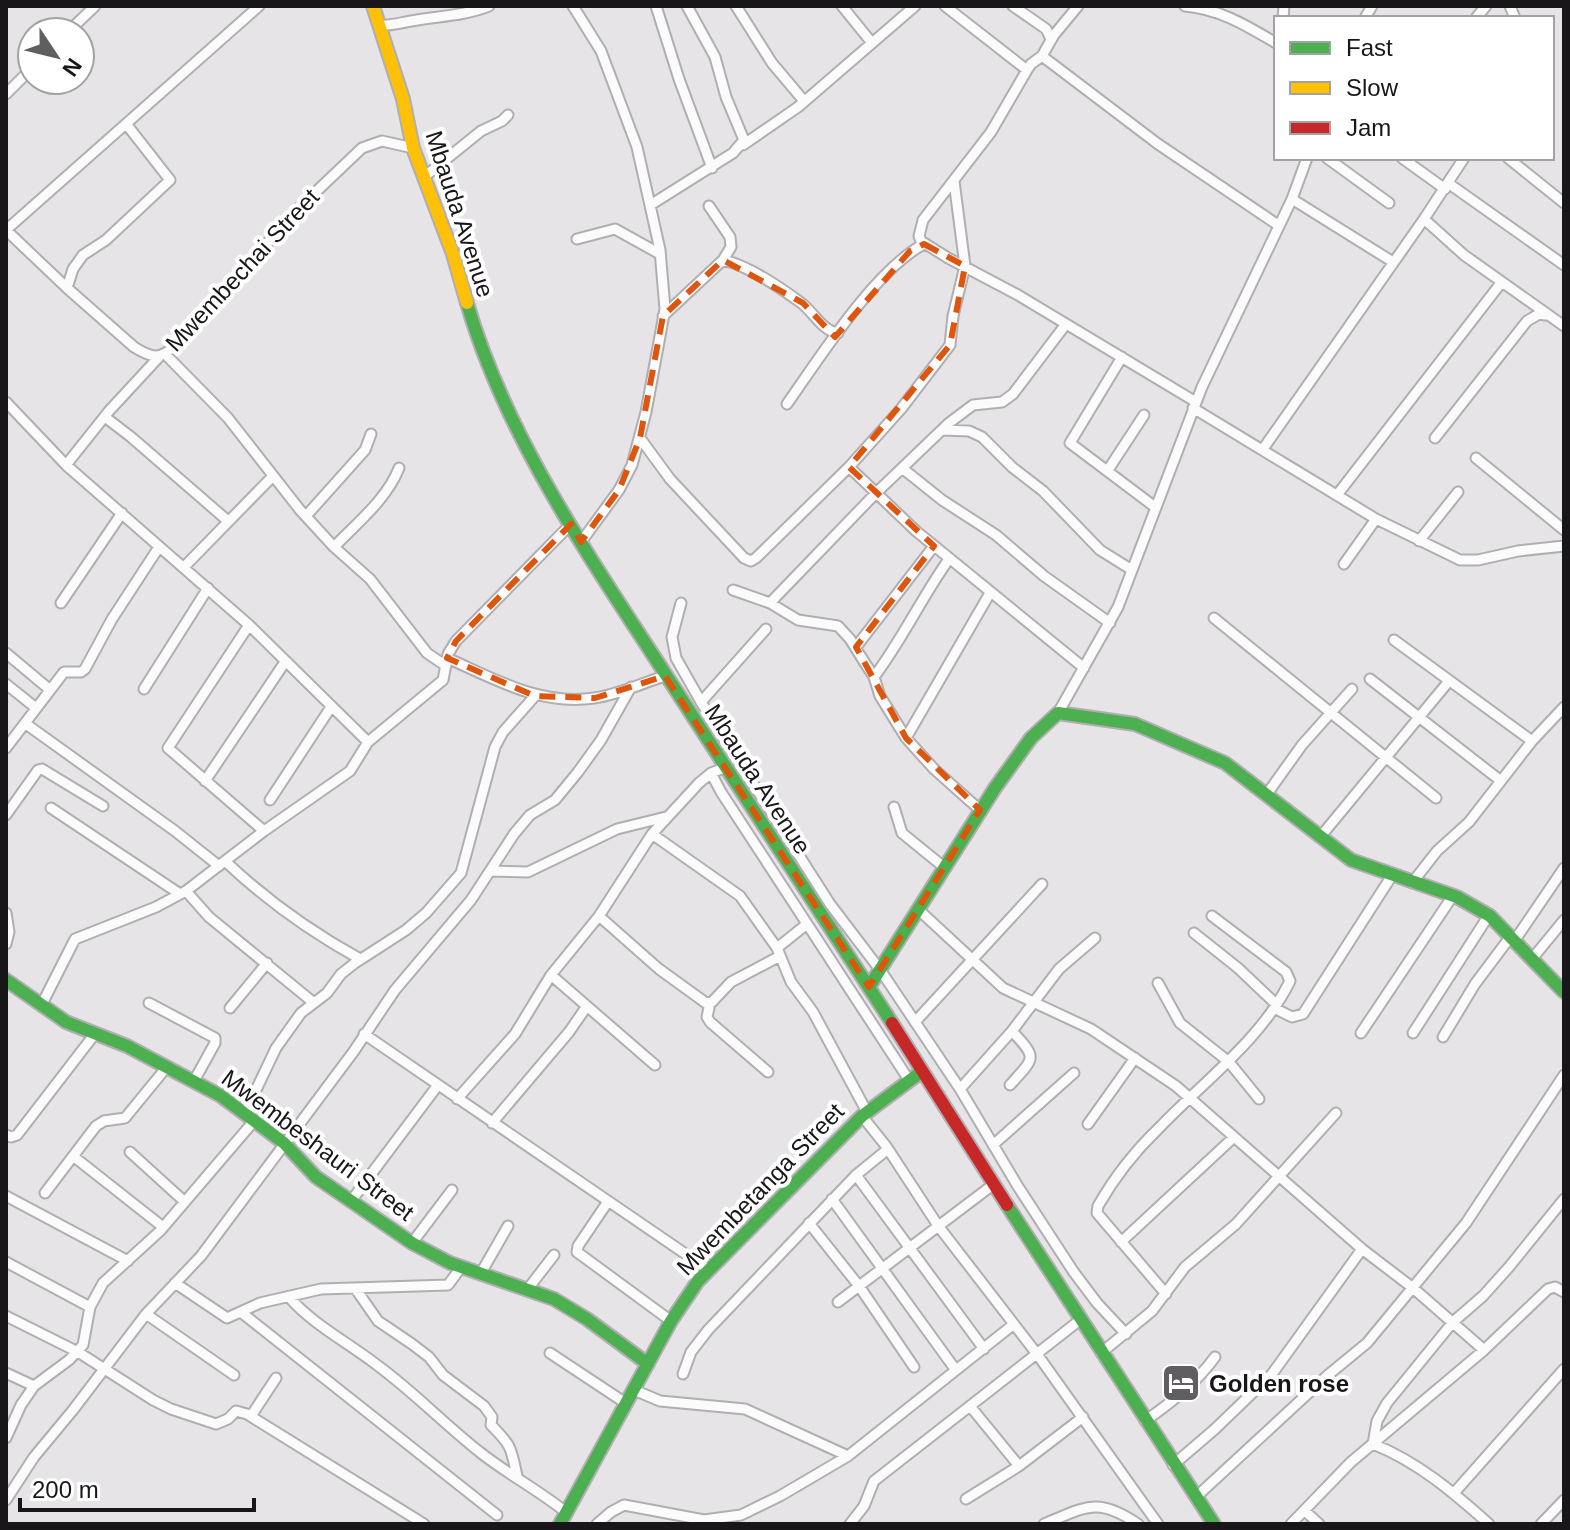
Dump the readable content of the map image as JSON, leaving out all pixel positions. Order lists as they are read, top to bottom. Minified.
{"streets":{"street":["Mbauda Avenue","Mwembechai Street","Mwembeshauri Street","Mwembetanga Street"]},"crossings":[["Mbauda Avenue","Mwembechai Street"],["Mbauda Avenue","Mwembetanga Street"],["Mwembeshauri Street","Mwembetanga Street"]],"places":{"hotel":["Golden rose"]},"legend":["Fast","Slow","Jam"],"scale_bar":"200 m","north":"bottom right"}
